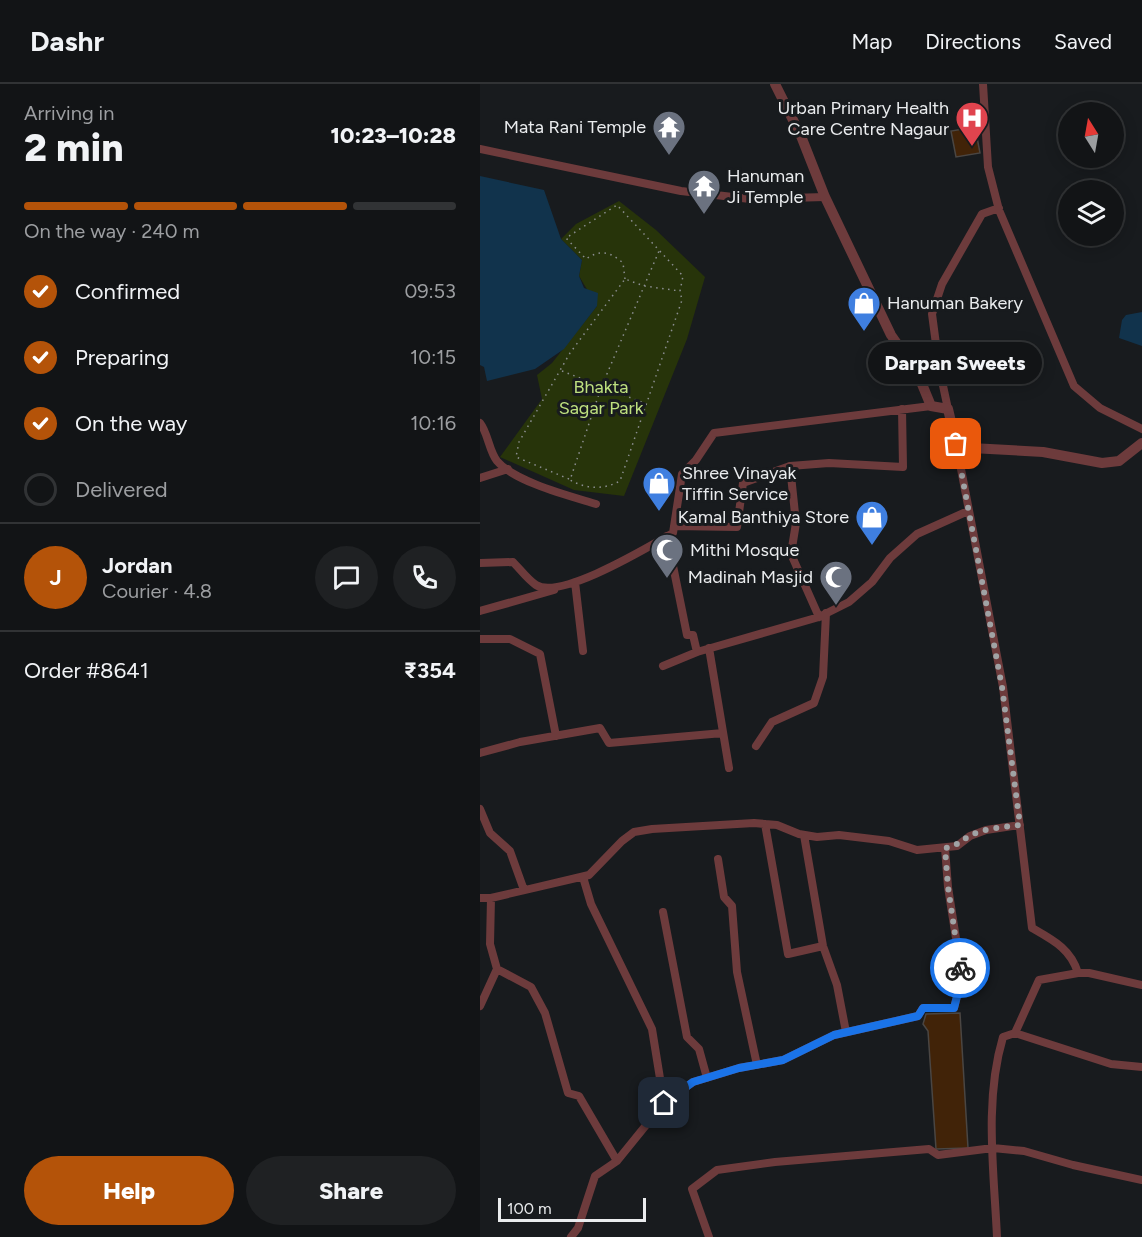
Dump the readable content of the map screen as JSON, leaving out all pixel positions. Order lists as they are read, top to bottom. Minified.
{"parks":["Bhakta Sagar Park"],"places":{"hospital":["Urban Primary Health Care Centre Nagaur"],"temple":["Mata Rani Temple","Hanuman Ji Temple"],"shop":["Hanuman Bakery","Shree Vinayak Tiffin Service","Kamal Banthiya Store"],"other":["Darpan Sweets"],"mosque":["Mithi Mosque","Madinah Masjid"]},"scale_bar":"100 m","north":"top","page":{"header":"Dashr","nav":["Map","Directions","Saved"],"heading":["2 min","Arriving in","10:23–10:28"],"panel":["Jordan","Courier · 4.8","Order #8641","₹354"],"bar":"On the way · 240 m","list":[["Confirmed","09:53"],["Preparing","10:15"],["On the way","10:16"],"Delivered"],"bubble":"Darpan Sweets","round":"J","buttons":["Help","Share"],"scale":"100 m"}}
